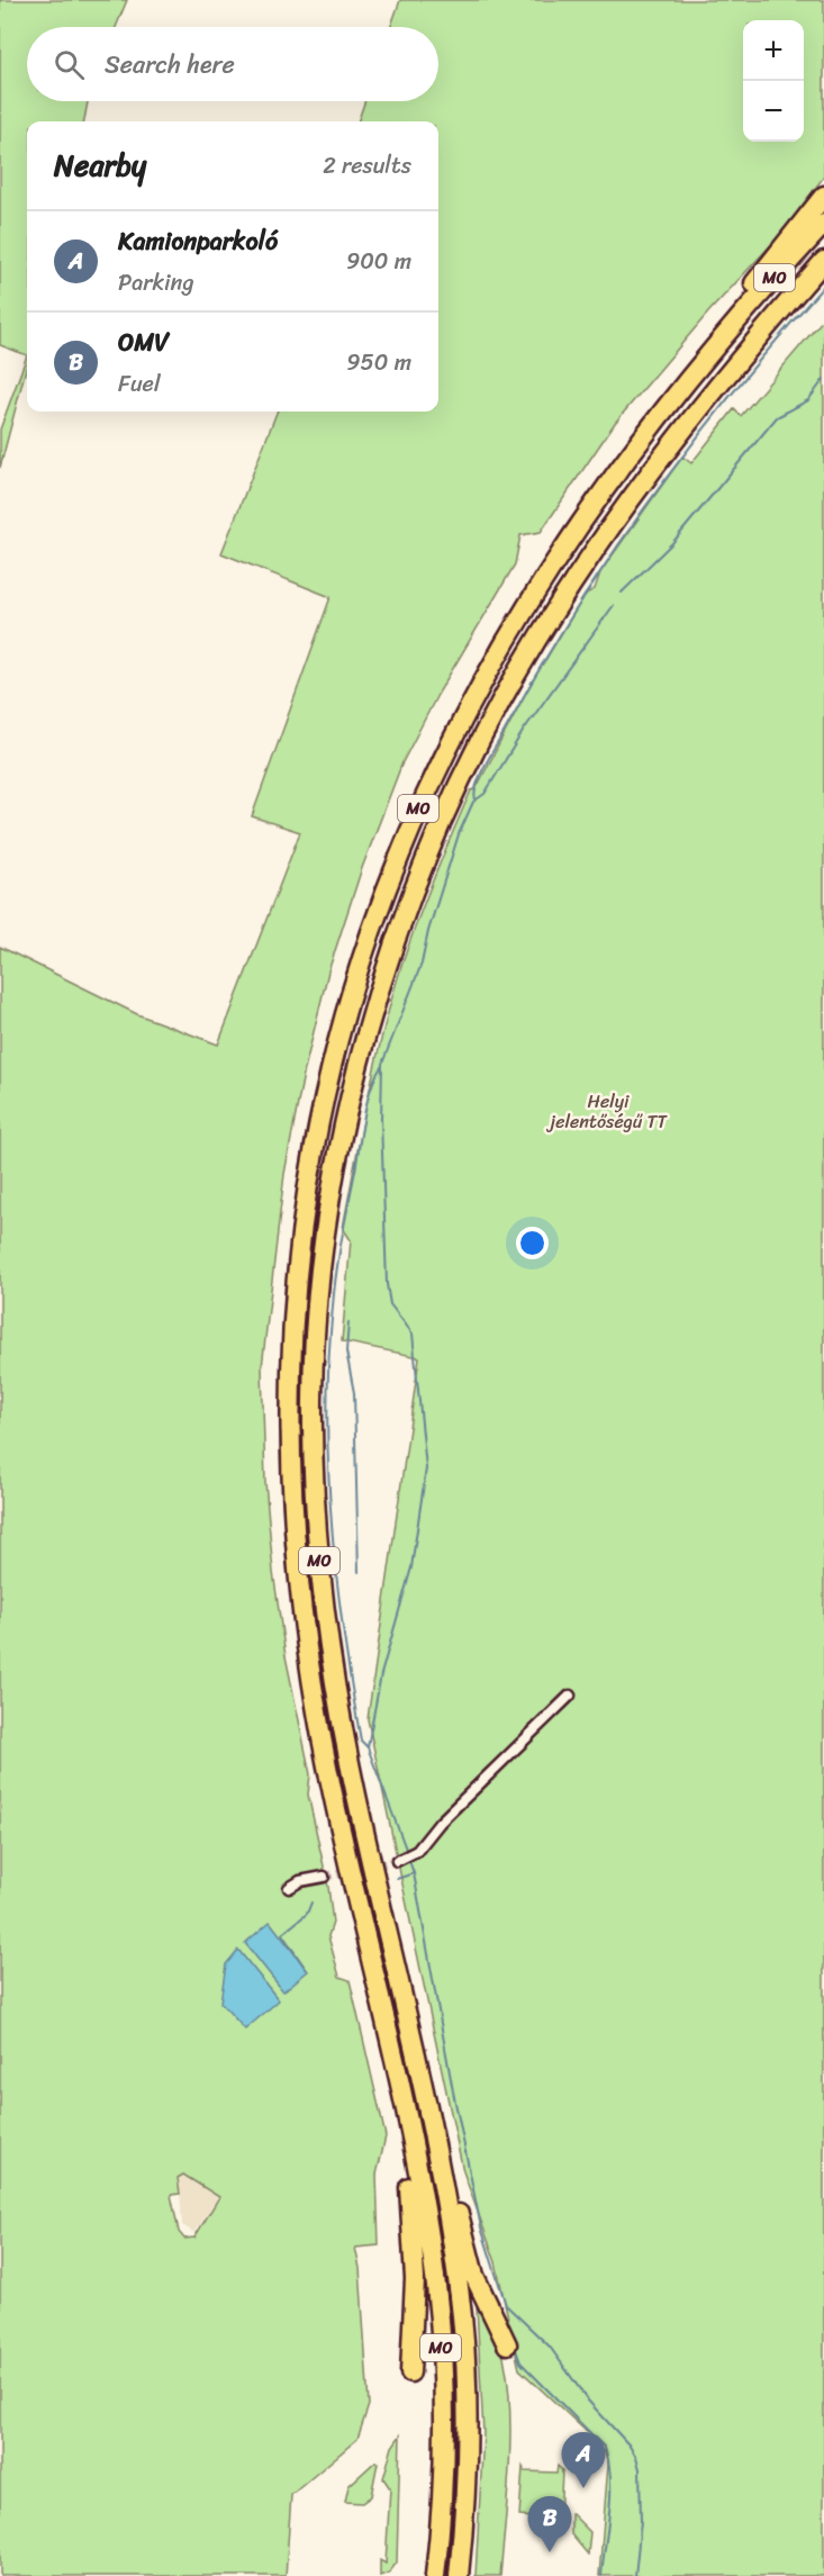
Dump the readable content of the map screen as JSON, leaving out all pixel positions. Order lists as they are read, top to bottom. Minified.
{"streets":{"highway":["M0"]},"parks":["Helyi jelentőségű TT"],"page":{"map_buttons":["+","−"],"search":"Search here","heading":["Nearby","2 results"],"list":[{"mark":"A","name":"Kamionparkoló","note":"Parking","value":"900 m"},{"mark":"B","name":"OMV","note":"Fuel","value":"950 m"}],"pins":["A","B"]}}
